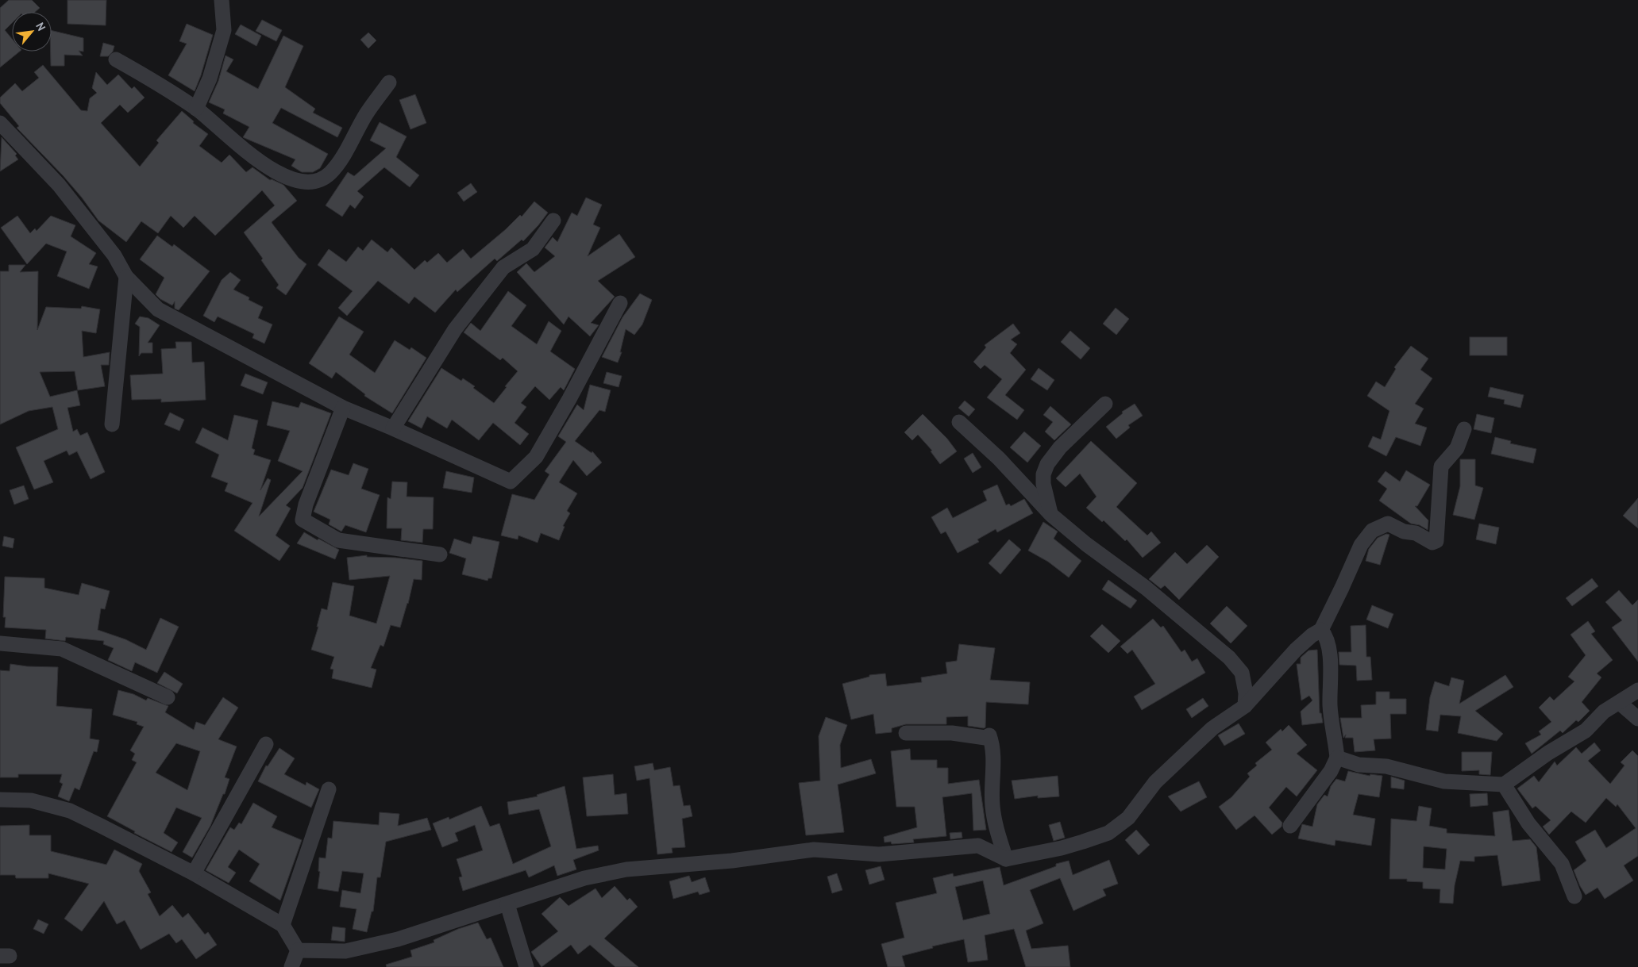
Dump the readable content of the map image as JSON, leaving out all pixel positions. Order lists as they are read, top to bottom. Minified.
{"north":"top right"}
